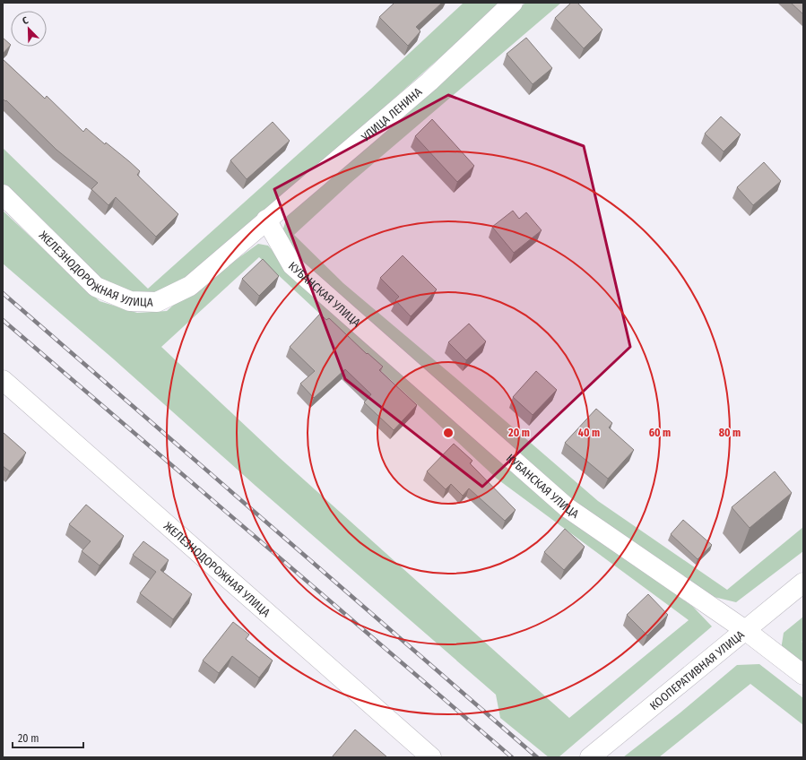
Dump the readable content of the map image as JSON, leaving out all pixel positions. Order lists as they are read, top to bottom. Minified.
{"streets":{"street":["УЛИЦА ЛЕНИНА","ЖЕЛЕЗНОДОРОЖНАЯ УЛИЦА","КУБАНСКАЯ УЛИЦА","КООПЕРАТИВНАЯ УЛИЦА"]},"crossings":[["УЛИЦА ЛЕНИНА","ЖЕЛЕЗНОДОРОЖНАЯ УЛИЦА"],["УЛИЦА ЛЕНИНА","КУБАНСКАЯ УЛИЦА"],["ЖЕЛЕЗНОДОРОЖНАЯ УЛИЦА","КУБАНСКАЯ УЛИЦА"],["КУБАНСКАЯ УЛИЦА","КООПЕРАТИВНАЯ УЛИЦА"]],"scale_bar":"20 m","north":"top left","rings":["20 m","40 m","60 m","80 m"]}
